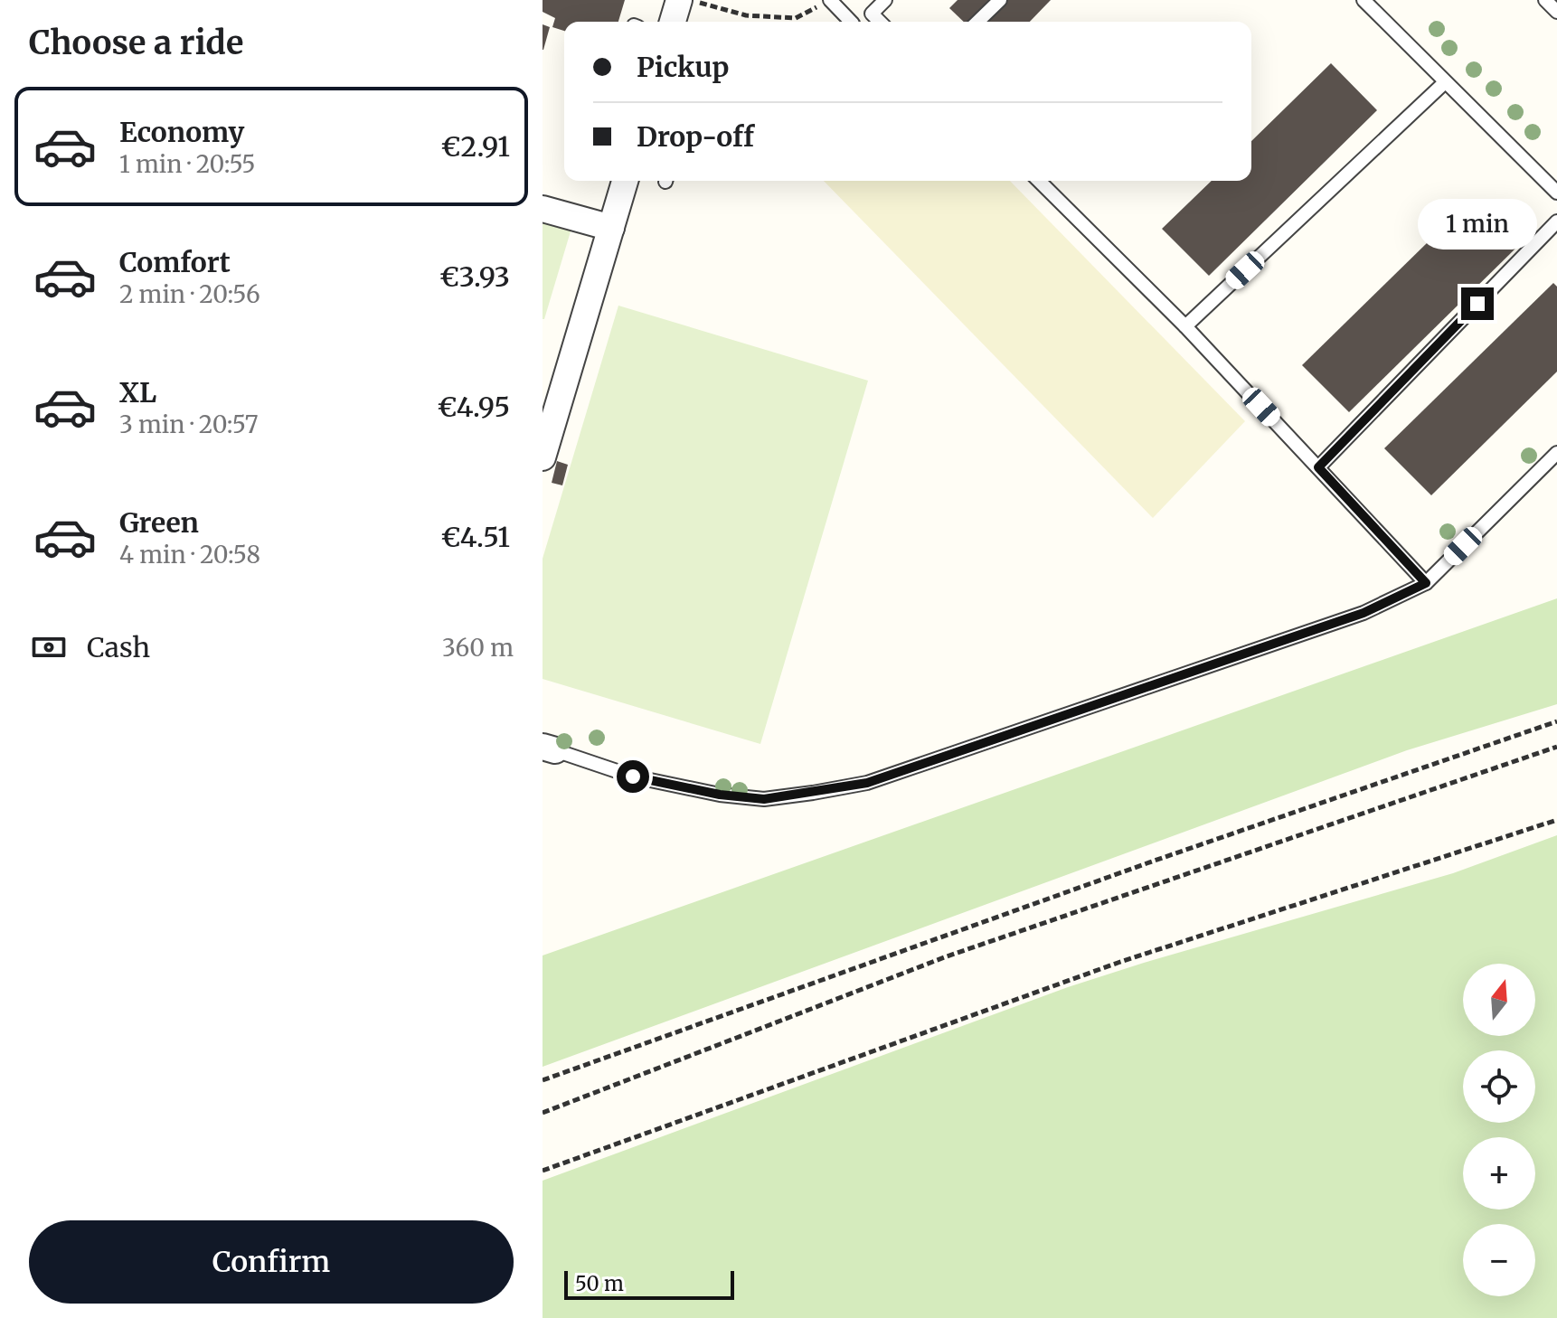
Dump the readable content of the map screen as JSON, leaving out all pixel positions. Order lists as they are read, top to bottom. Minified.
{"scale_bar":"50 m","north":"top","page":{"heading":"Choose a ride","banner":["Pickup","Drop-off"],"list":[{"name":"Economy","note":"1 min · 20:55","value":"€2.91"},{"name":"Comfort","note":"2 min · 20:56","value":"€3.93"},{"name":"XL","note":"3 min · 20:57","value":"€4.95"},{"name":"Green","note":"4 min · 20:58","value":"€4.51"}],"bubble":"1 min","pay":["Cash","360 m"],"map_buttons":["+","−"],"buttons":"Confirm","scale":"50 m"}}
